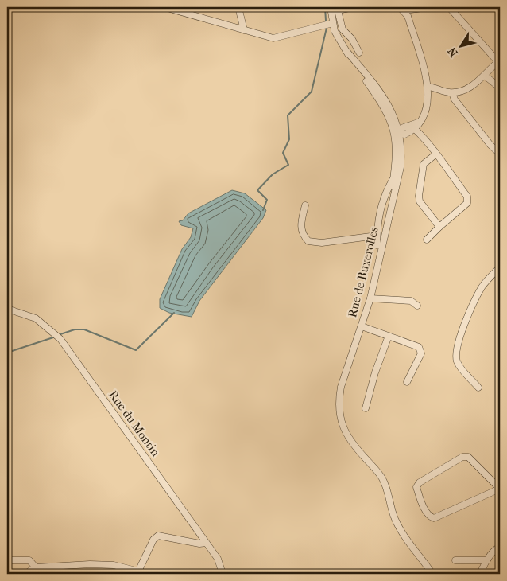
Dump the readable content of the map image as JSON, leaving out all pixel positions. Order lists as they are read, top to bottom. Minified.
{"streets":{"street":["Rue de Buxerolles","Rue du Montin"]},"north":"bottom left"}
